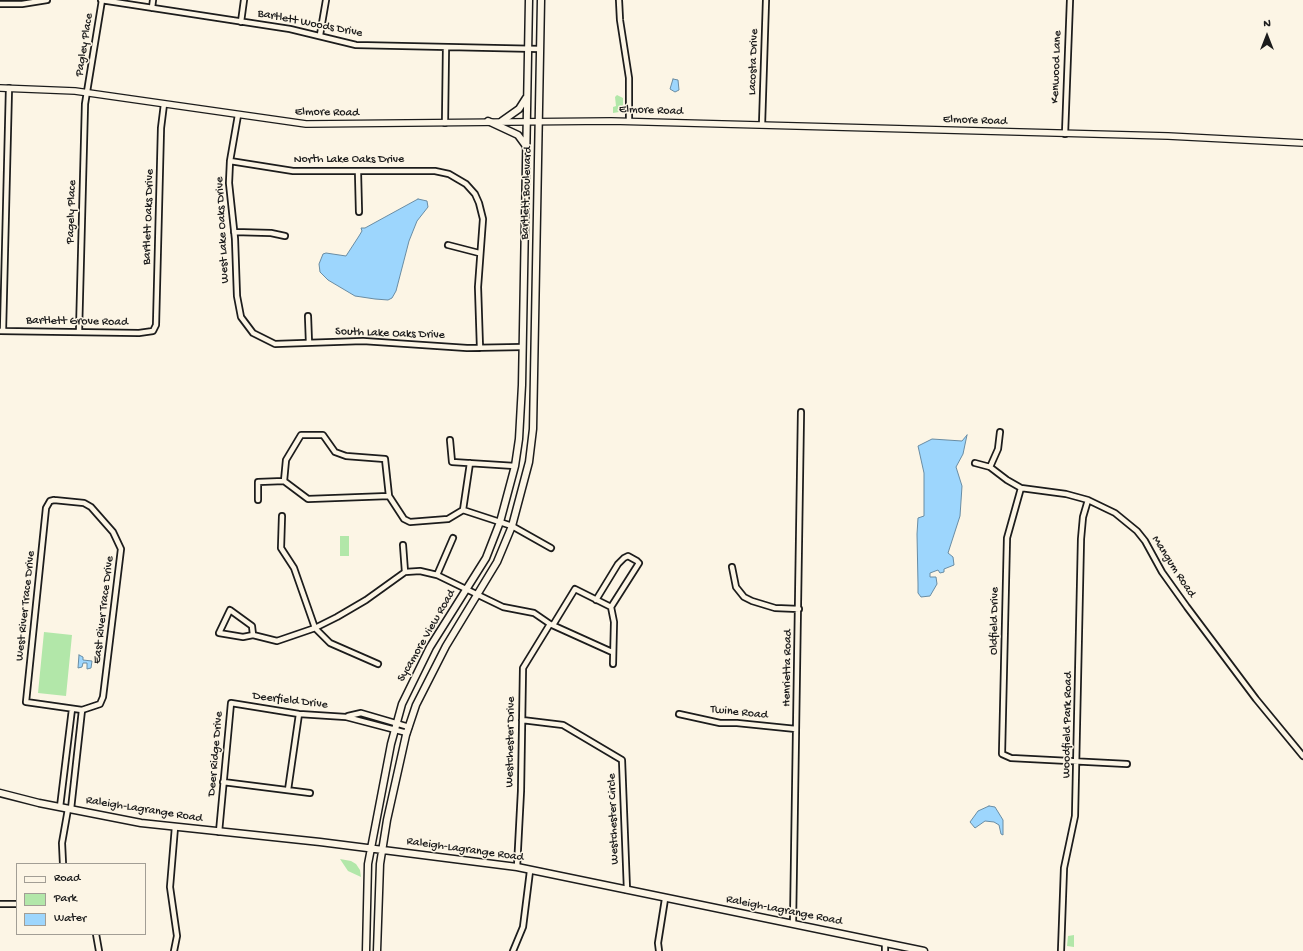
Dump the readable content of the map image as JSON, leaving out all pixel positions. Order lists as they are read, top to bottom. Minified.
{"streets":{"main road":["Bartlett Boulevard","Sycamore View Road","Raleigh-Lagrange Road"],"street":["Bartlett Woods Drive","Pagley Place","Lacosta Drive","Kenwood Lane","Elmore Road","North Lake Oaks Drive","Pagely Place","Bartlett Oaks Drive","West Lake Oaks Drive","Bartlett Grove Road","South Lake Oaks Drive","Mangum Road","West River Trace Drive","East River Trace Drive","Oldfield Drive","Henrietta Road","Deerfield Drive","Twine Road","Woodfield Park Road","Westchester Drive","Deer Ridge Drive","Westchester Circle"]},"crossings":[["Bartlett Woods Drive","Pagley Place"],["Bartlett Woods Drive","Bartlett Boulevard"],["Pagley Place","Elmore Road"],["Pagley Place","Pagely Place"],["Lacosta Drive","Elmore Road"],["Kenwood Lane","Elmore Road"],["Elmore Road","Bartlett Boulevard"],["Elmore Road","Pagely Place"],["Elmore Road","Bartlett Oaks Drive"],["Elmore Road","West Lake Oaks Drive"],["North Lake Oaks Drive","West Lake Oaks Drive"],["Bartlett Boulevard","South Lake Oaks Drive"],["Bartlett Boulevard","Sycamore View Road"],["Pagely Place","Bartlett Grove Road"],["Bartlett Oaks Drive","Bartlett Grove Road"],["West Lake Oaks Drive","South Lake Oaks Drive"],["Mangum Road","Oldfield Drive"],["Mangum Road","Woodfield Park Road"],["West River Trace Drive","East River Trace Drive"],["Oldfield Drive","Woodfield Park Road"],["Sycamore View Road","Deerfield Drive"],["Sycamore View Road","Raleigh-Lagrange Road"],["Henrietta Road","Twine Road"],["Henrietta Road","Raleigh-Lagrange Road"],["Deerfield Drive","Deer Ridge Drive"],["Westchester Drive","Raleigh-Lagrange Road"],["Westchester Drive","Westchester Circle"],["Deer Ridge Drive","Raleigh-Lagrange Road"],["Raleigh-Lagrange Road","Westchester Circle"]],"legend":["Road","Park","Water"],"north":"top"}
